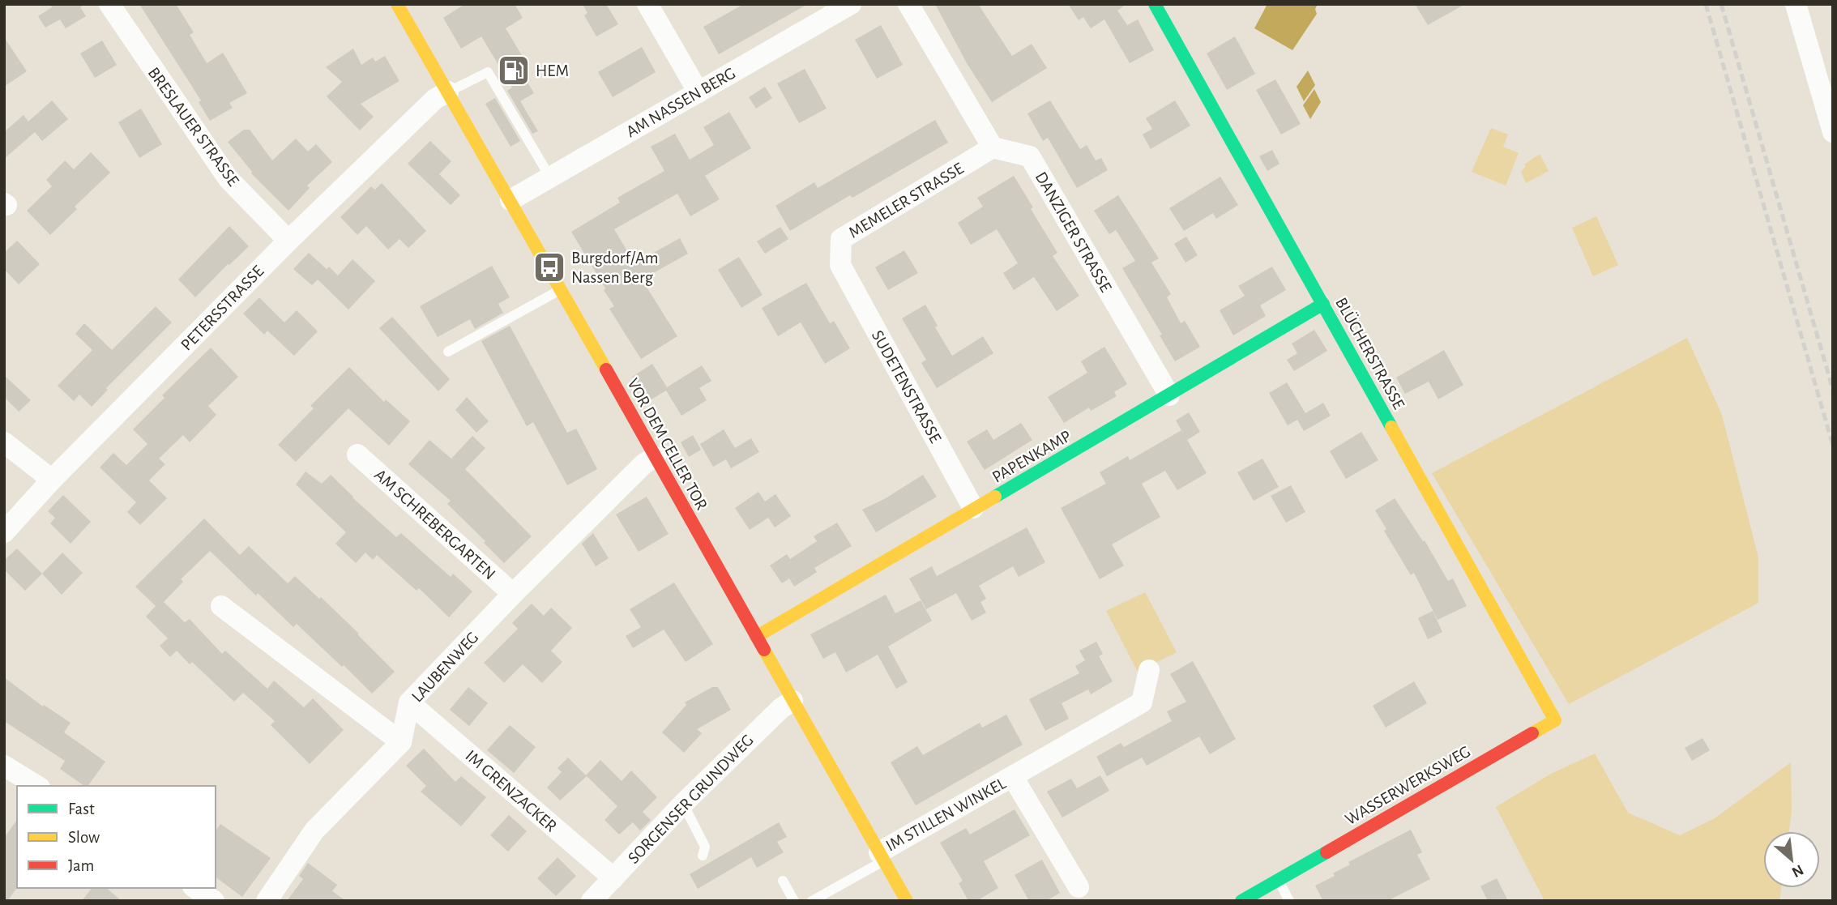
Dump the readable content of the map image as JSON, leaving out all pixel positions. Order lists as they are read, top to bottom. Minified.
{"streets":{"street":["AM NASSEN BERG","BRESLAUER STRASSE","MEMELER STRASSE","DANZIGER STRASSE","PETERSSTRASSE","BLÜCHERSTRASSE","SUDETENSTRASSE","VOR DEM CELLER TOR","PAPENKAMP","AM SCHREBERGARTEN","LAUBENWEG","WASSERWERKSWEG","IM GRENZACKER","SORGENSER GRUNDWEG","IM STILLEN WINKEL"]},"crossings":[["AM NASSEN BERG","VOR DEM CELLER TOR"],["BRESLAUER STRASSE","PETERSSTRASSE"],["MEMELER STRASSE","DANZIGER STRASSE"],["MEMELER STRASSE","SUDETENSTRASSE"],["DANZIGER STRASSE","PAPENKAMP"],["PETERSSTRASSE","VOR DEM CELLER TOR"],["BLÜCHERSTRASSE","PAPENKAMP"],["BLÜCHERSTRASSE","WASSERWERKSWEG"],["SUDETENSTRASSE","PAPENKAMP"],["VOR DEM CELLER TOR","PAPENKAMP"],["VOR DEM CELLER TOR","LAUBENWEG"],["VOR DEM CELLER TOR","SORGENSER GRUNDWEG"],["VOR DEM CELLER TOR","IM STILLEN WINKEL"],["AM SCHREBERGARTEN","LAUBENWEG"],["LAUBENWEG","IM GRENZACKER"],["IM GRENZACKER","SORGENSER GRUNDWEG"]],"places":{"fuel station":["HEM"],"bus stop":["Burgdorf/Am Nassen Berg"]},"legend":["Fast","Slow","Jam"],"north":"bottom right"}
